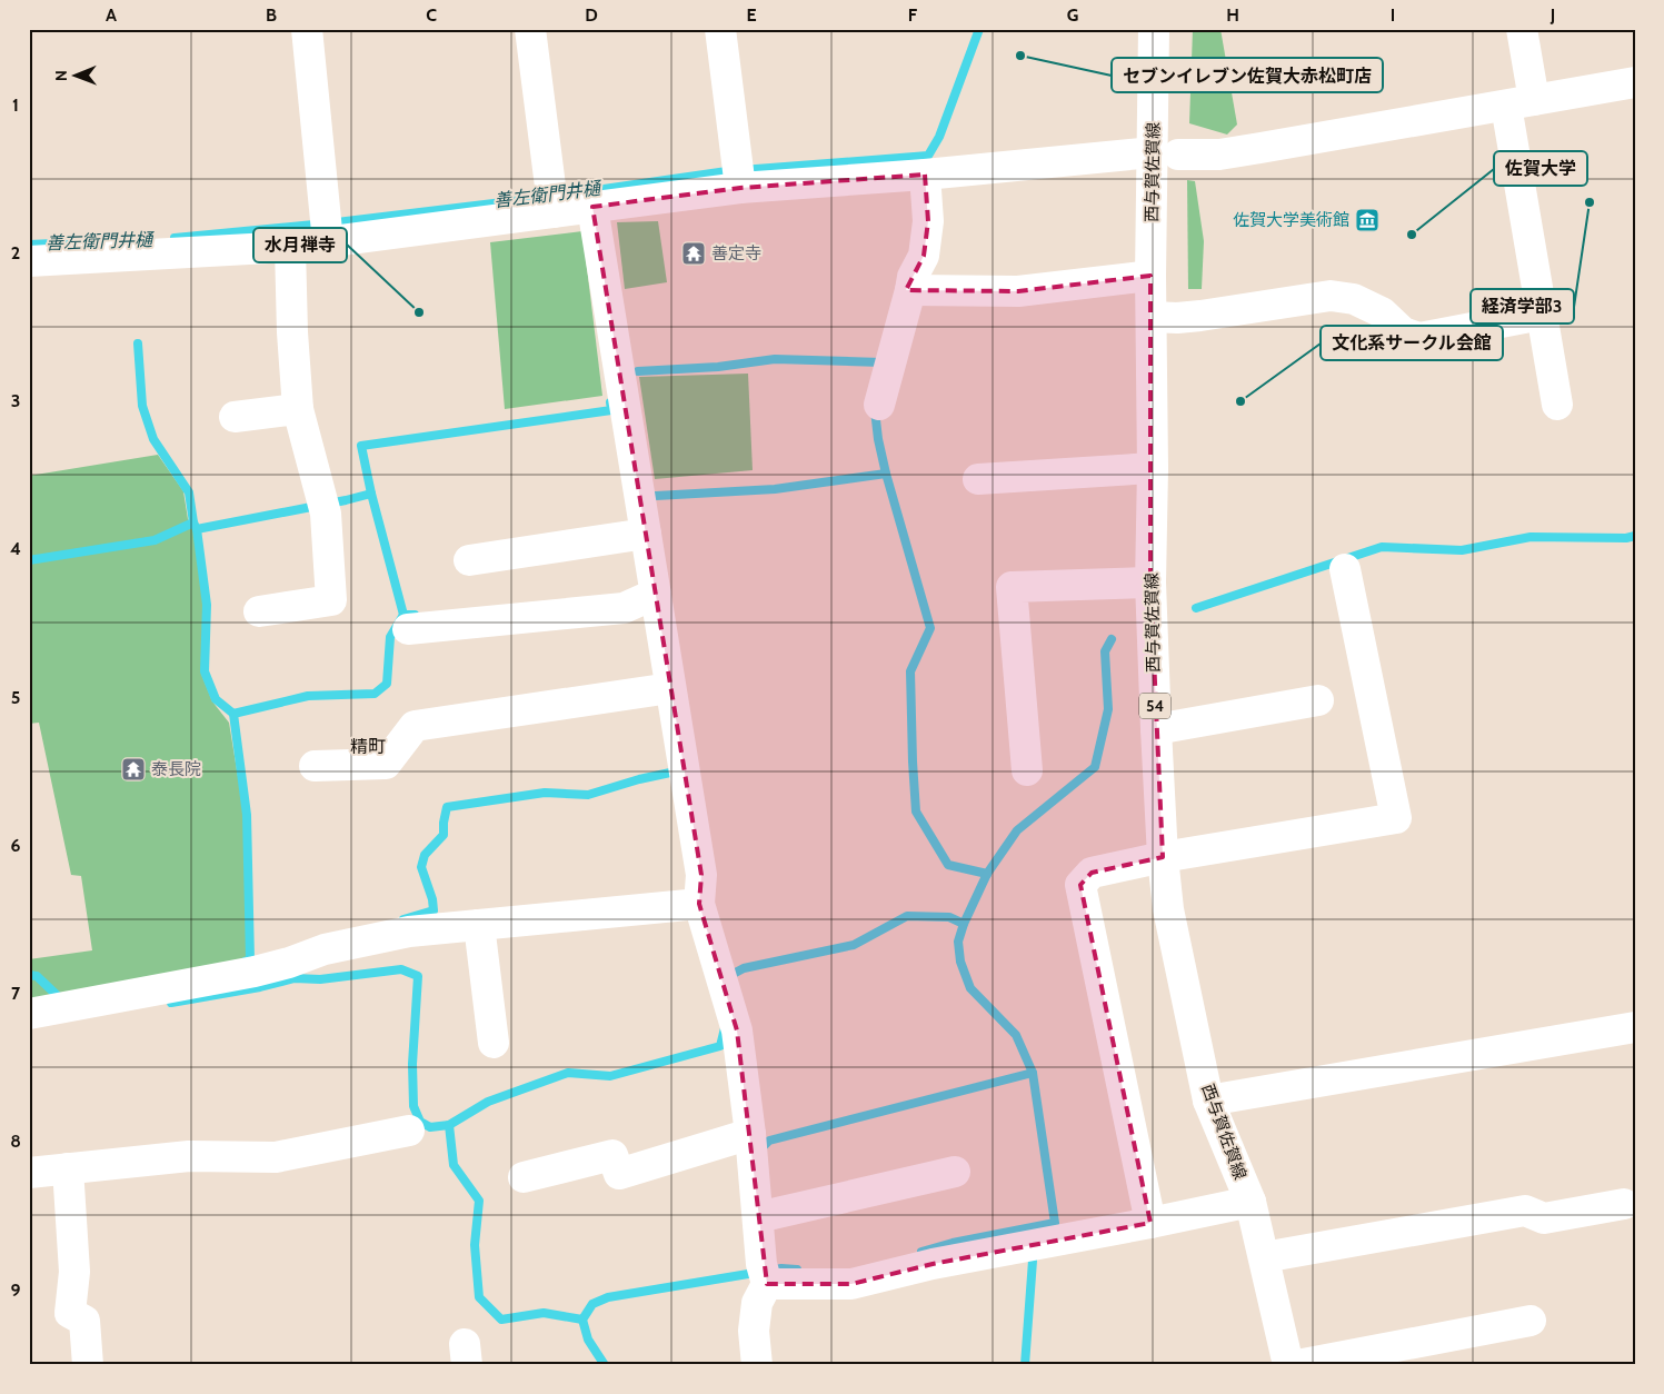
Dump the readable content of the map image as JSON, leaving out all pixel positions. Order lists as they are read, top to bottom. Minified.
{"streets":{"street":["西与賀佐賀線","54"]},"districts":["精町"],"water":["善左衛門井樋"],"places":{"other":["セブンイレブン佐賀大赤松町店","経済学部3","佐賀大学","水月禅寺","文化系サークル会館"],"museum":["佐賀大学美術館"],"temple":["善定寺","泰長院"]},"north":"left","grid":{"columns":["A","B","C","D","E","F","G","H","I","J"],"rows":["1","2","3","4","5","6","7","8","9"]}}
